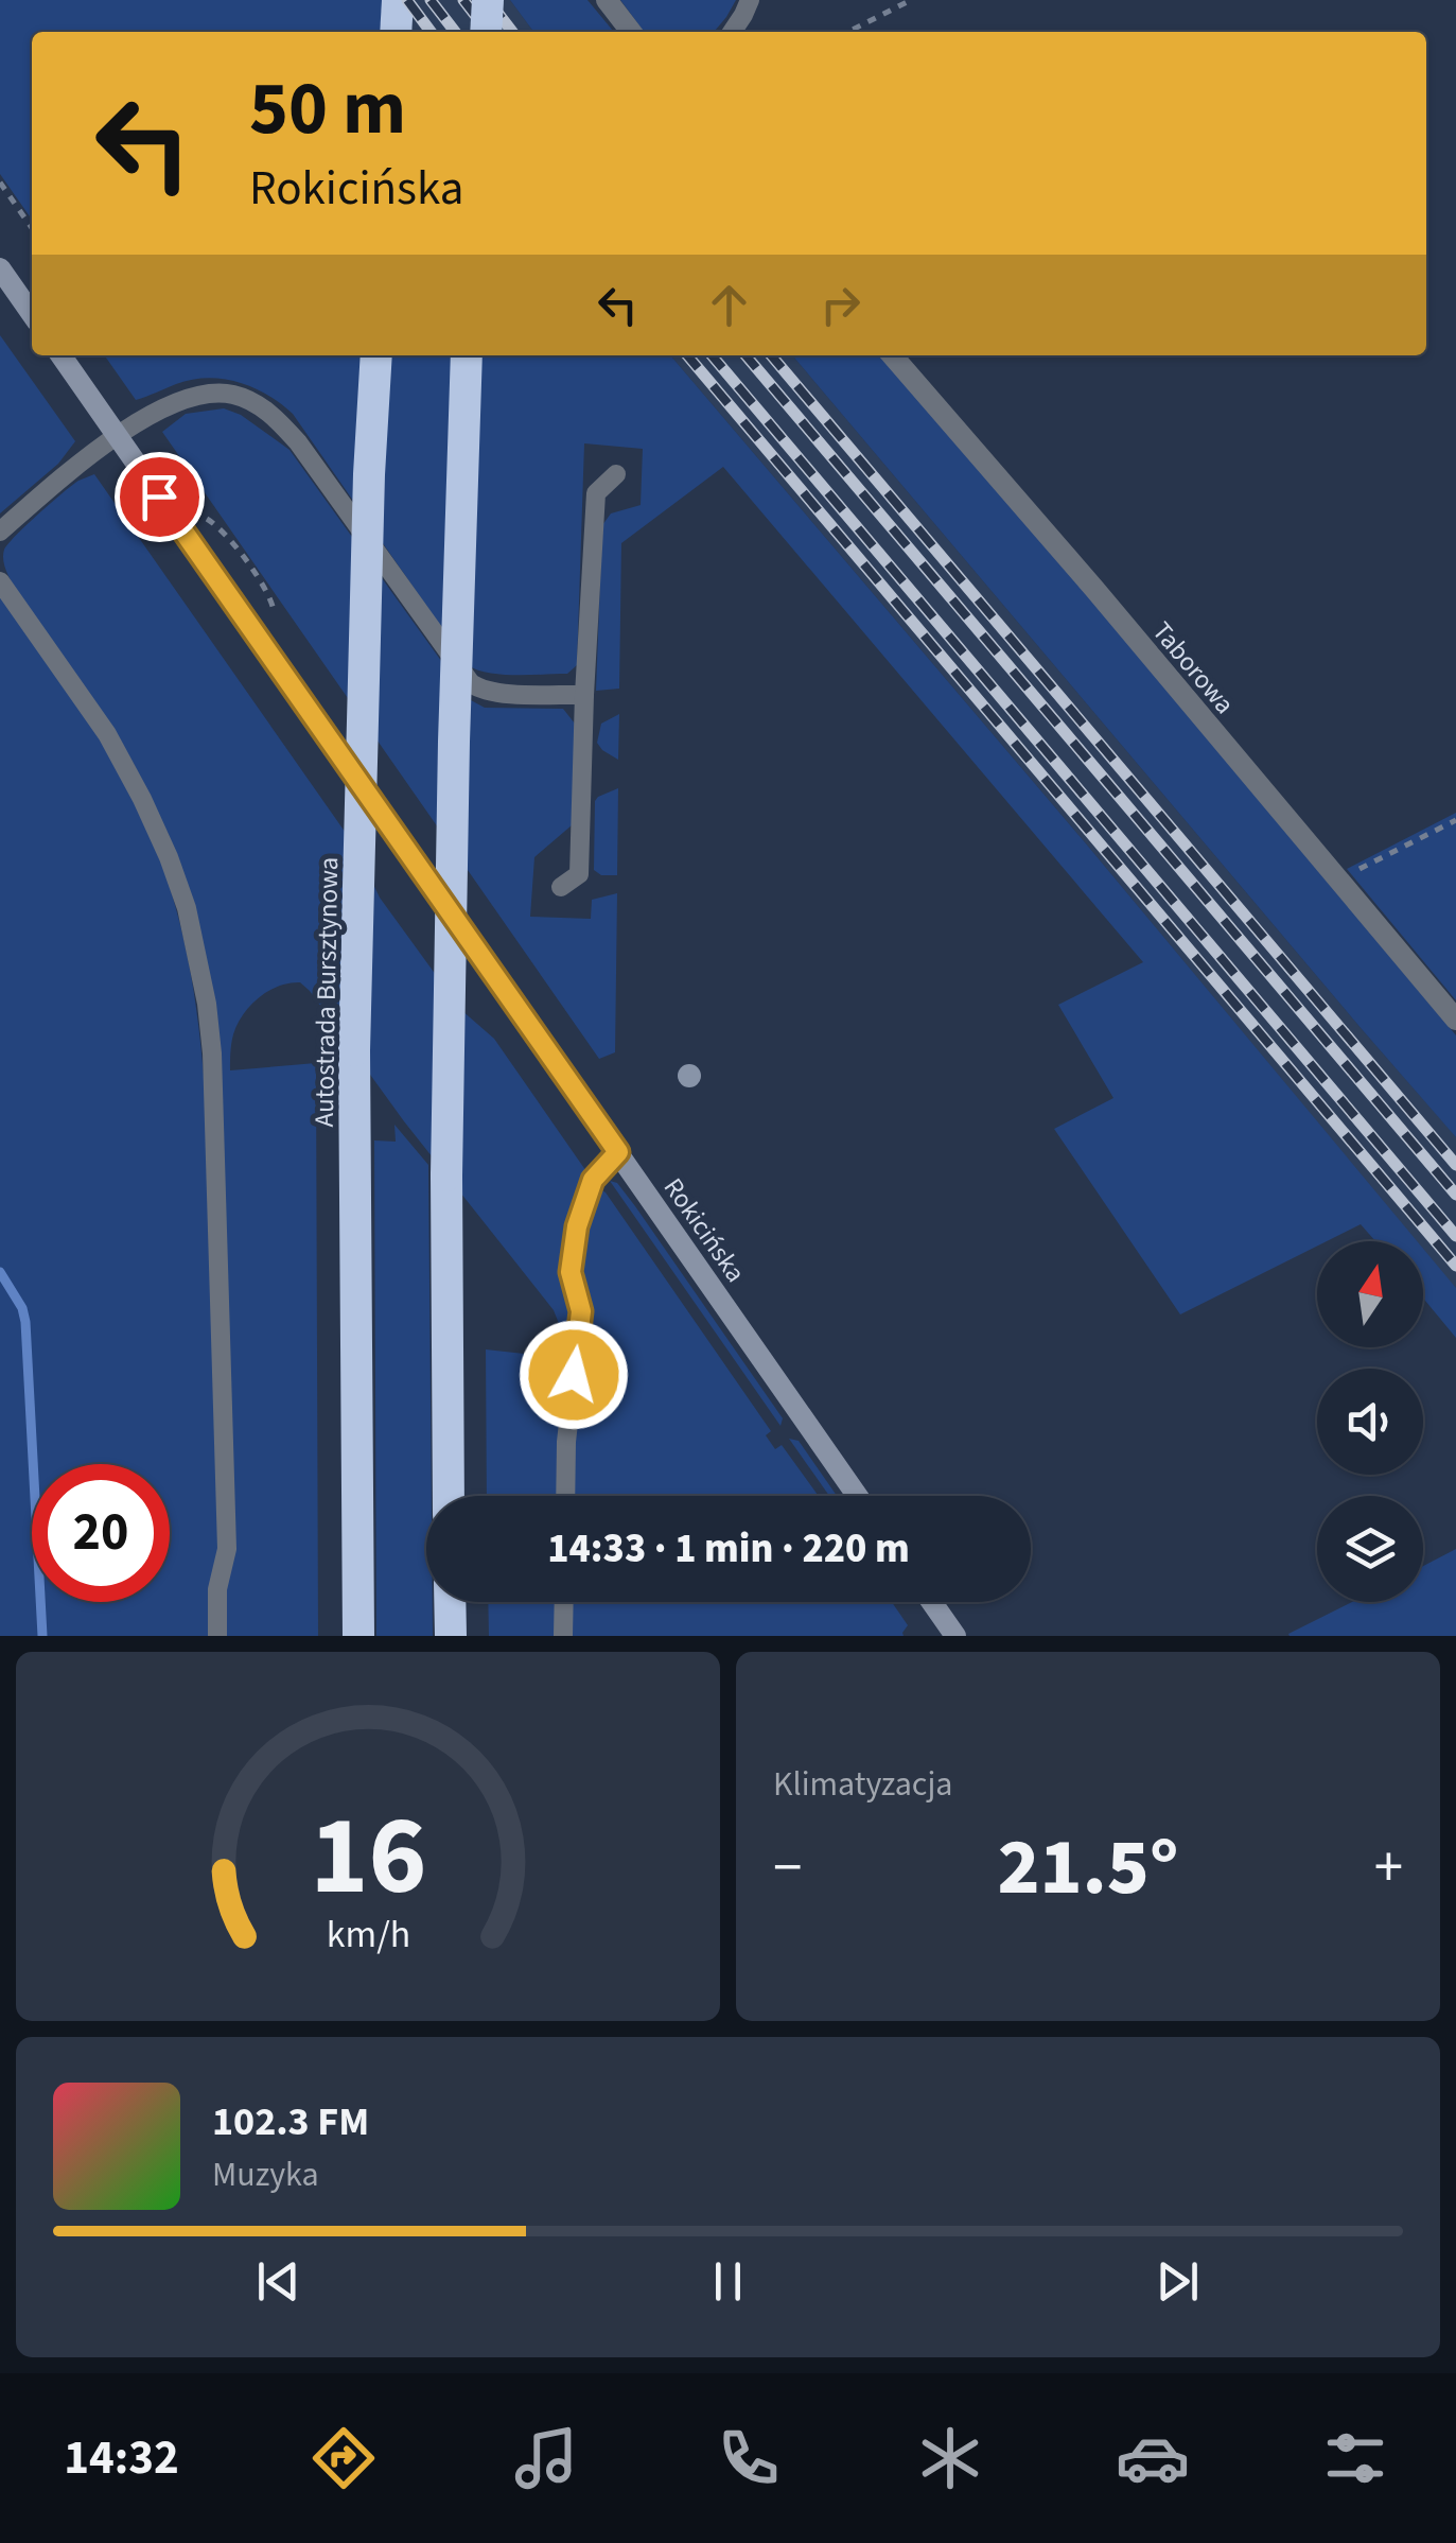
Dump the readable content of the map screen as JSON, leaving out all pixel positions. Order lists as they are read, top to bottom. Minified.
{"streets":{"highway":["Autostrada Bursztynowa"],"main road":["Rokicińska"],"street":["Taborowa"]},"north":"top","page":{"turn":["50 m","Rokicińska"],"limit":"20","trip":"14:33 · 1 min · 220 m","tile":"Klimatyzacja","heat":["−","21.5°","+"],"song":["102.3 FM","Muzyka"],"tabs":"14:32","gauge":["16","km/h"]}}
